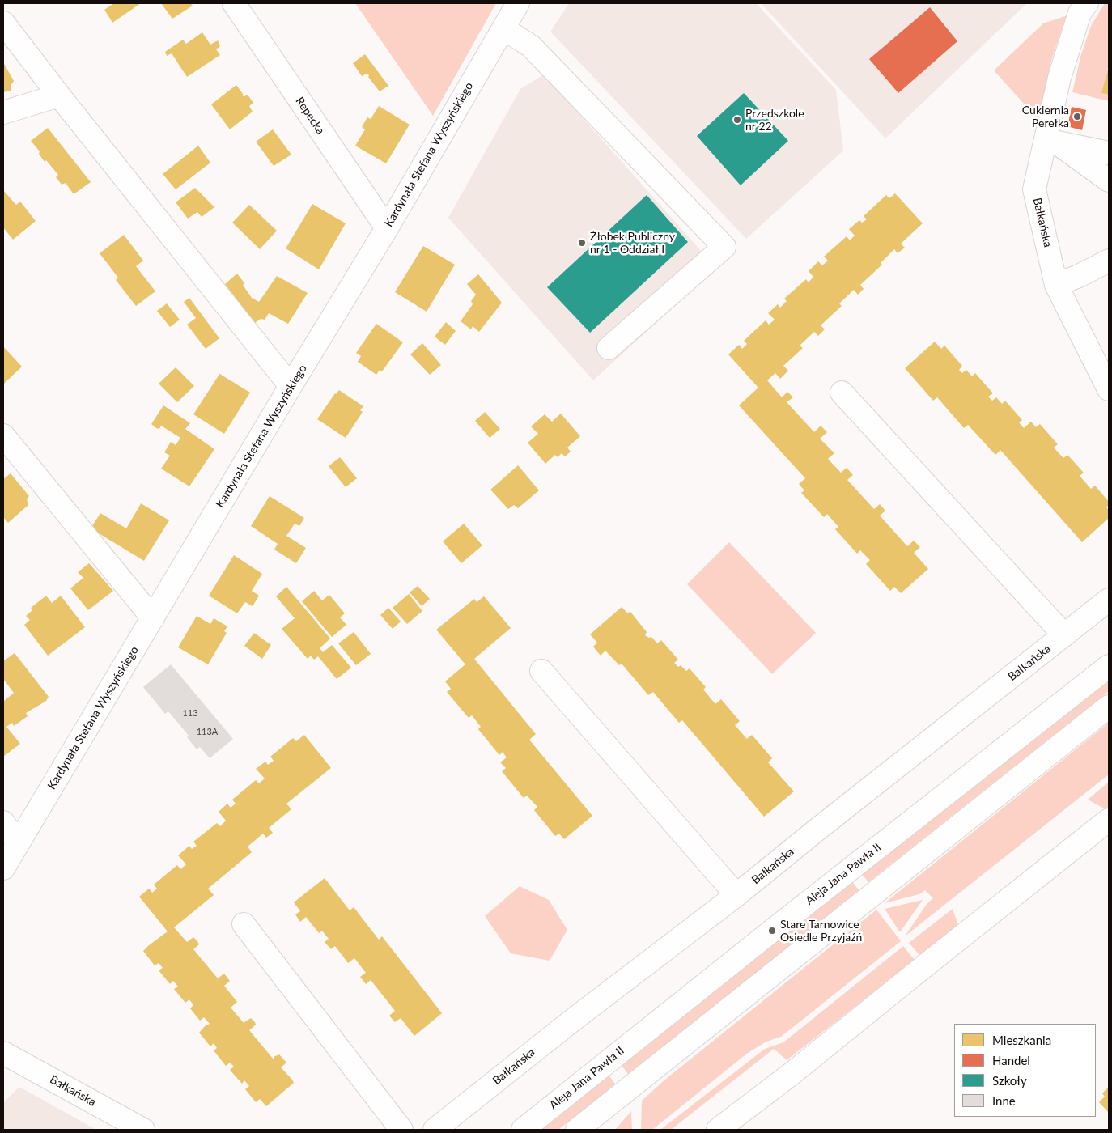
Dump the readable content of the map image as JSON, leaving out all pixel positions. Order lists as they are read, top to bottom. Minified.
{"streets":{"street":["Repecka","Kardynała Stefana Wyszyńskiego","Bałkańska","Aleja Jana Pawła II"]},"crossings":[["Repecka","Kardynała Stefana Wyszyńskiego"]],"places":["Cukiernia Perełka","Przedszkole nr 22","Żłobek Publiczny nr 1 - Oddział I","Stare Tarnowice Osiedle Przyjaźń"],"house_numbers":["113","113A"],"legend":["Mieszkania","Handel","Szkoły","Inne"]}
